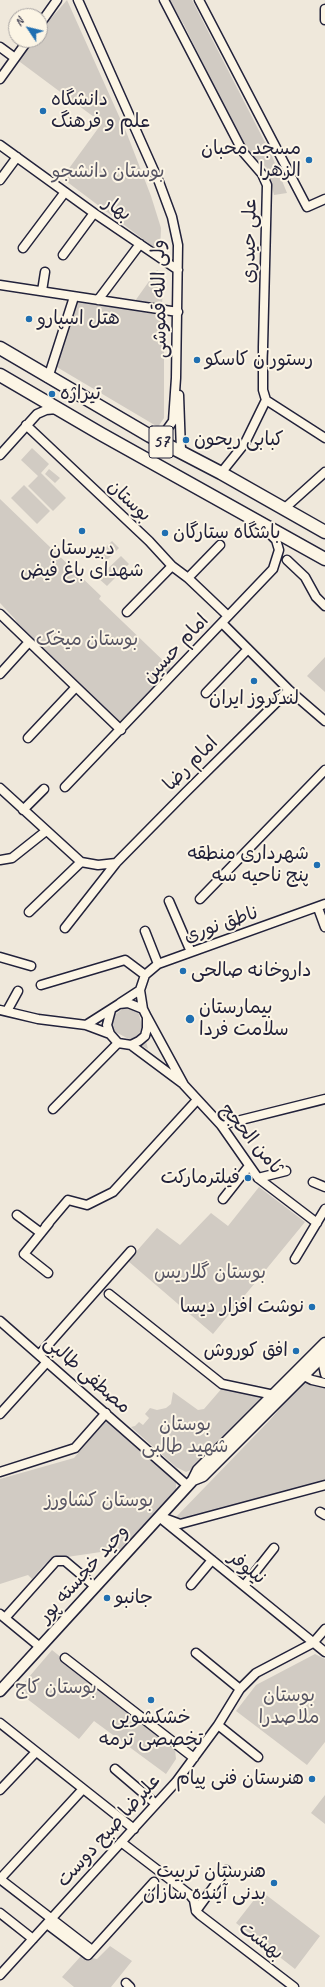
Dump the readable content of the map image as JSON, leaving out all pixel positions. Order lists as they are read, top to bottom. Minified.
{"streets":{"highway":["57"],"main road":["وحید خجسته پور"],"street":["بهار","علی حیدری","ولی الله قموشی","بوستان","امام حسین","امام رضا","ناطق نوری","ثامن الحجج","مصطفی طالبی","نیلوفر","علیرضا صبح دوست","بهشت"]},"crossings":[["بهار","ولی الله قموشی"],["ولی الله قموشی","57"],["57","امام حسین"],["بوستان","امام حسین"],["مصطفی طالبی","وحید خجسته پور"],["نیلوفر","وحید خجسته پور"],["نیلوفر","علیرضا صبح دوست"],["علیرضا صبح دوست","بهشت"]],"parks":["بوستان دانشجو","بوستان میخک","بوستان گلاریس","بوستان شهید طالبی","بوستان کشاورز","بوستان کاج","بوستان ملاصدرا"],"places":["دانشگاه علم و فرهنگ","مسجد محبان الزهرا","هتل اسپارو","رستوران کاسکو","تیراژه","کبابی ریحون","دبیرستان شهدای باغ فیض","باشگاه ستارگان","لندکروز ایران","شهرداری منطقه پنج ناحیه سه","داروخانه صالحی","بیمارستان سلامت فردا","فیلترمارکت","نوشت افزار دیسا","افق کوروش","جانبو","خشکشویی تخصصی ترمه","هنرستان فنی پیام","هنرستان تربیت بدنی آینده سازان"],"north":"top left"}
